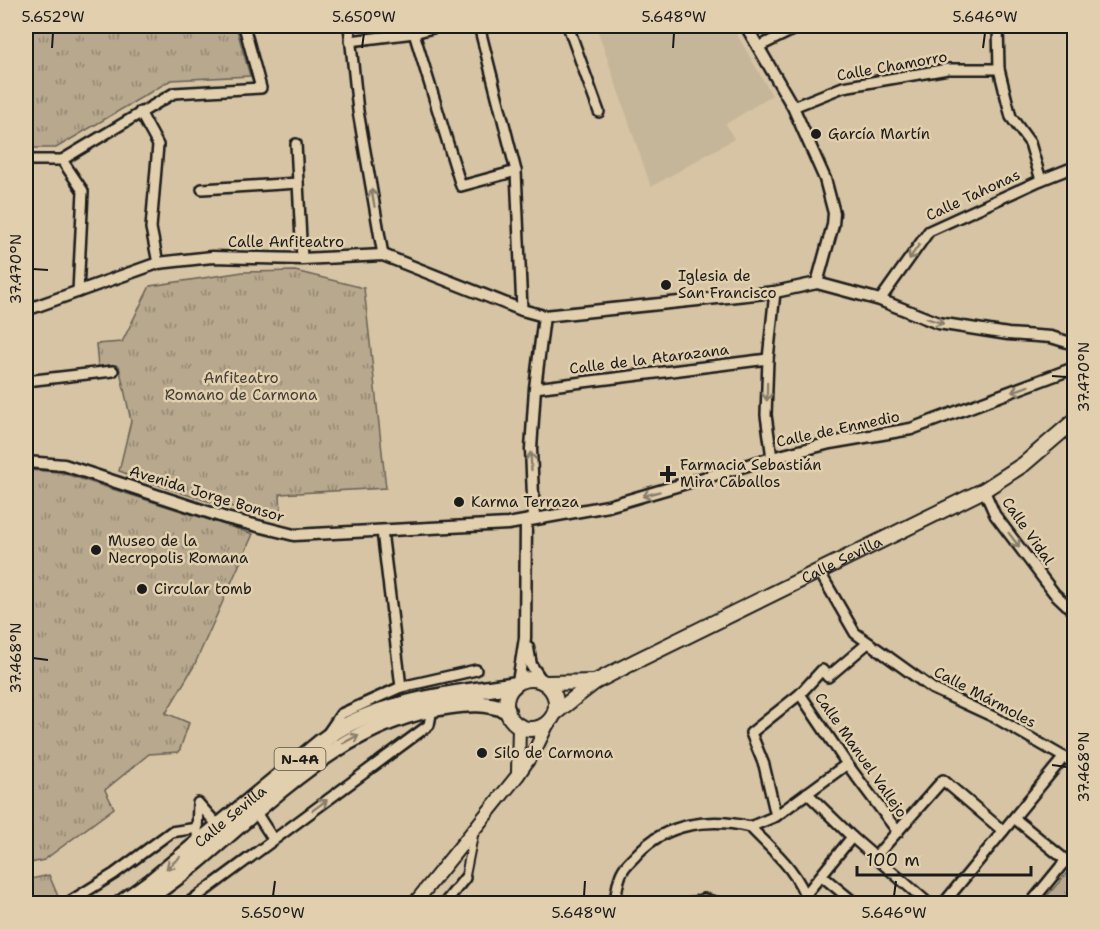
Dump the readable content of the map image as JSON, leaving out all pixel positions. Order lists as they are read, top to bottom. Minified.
{"streets":{"highway":["Calle Sevilla","N-4A"],"street":["Calle Chamorro","Calle Tahonas","Calle Anfiteatro","Calle de la Atarazana","Calle de Enmedio","Avenida Jorge Bonsor","Calle Vidal","Calle Mármoles","Calle Manuel Vallejo"]},"crossings":[["Calle de Enmedio","Avenida Jorge Bonsor"],["Calle Vidal","Calle Sevilla"],["Calle Sevilla","Calle Mármoles"]],"one_way":["Calle Tahonas","Calle de Enmedio","Calle Vidal"],"parks":["Anfiteatro Romano de Carmona"],"places":{"other":["García Martín","Iglesia de San Francisco","Karma Terraza","Museo de la Necropolis Romana","Circular tomb","Silo de Carmona"],"health":["Farmacia Sebastián Mira Caballos"]},"scale_bar":"100 m","coordinates":["5.652°W","5.650°W","5.648°W","5.646°W","37.470°N","37.468°N"]}
